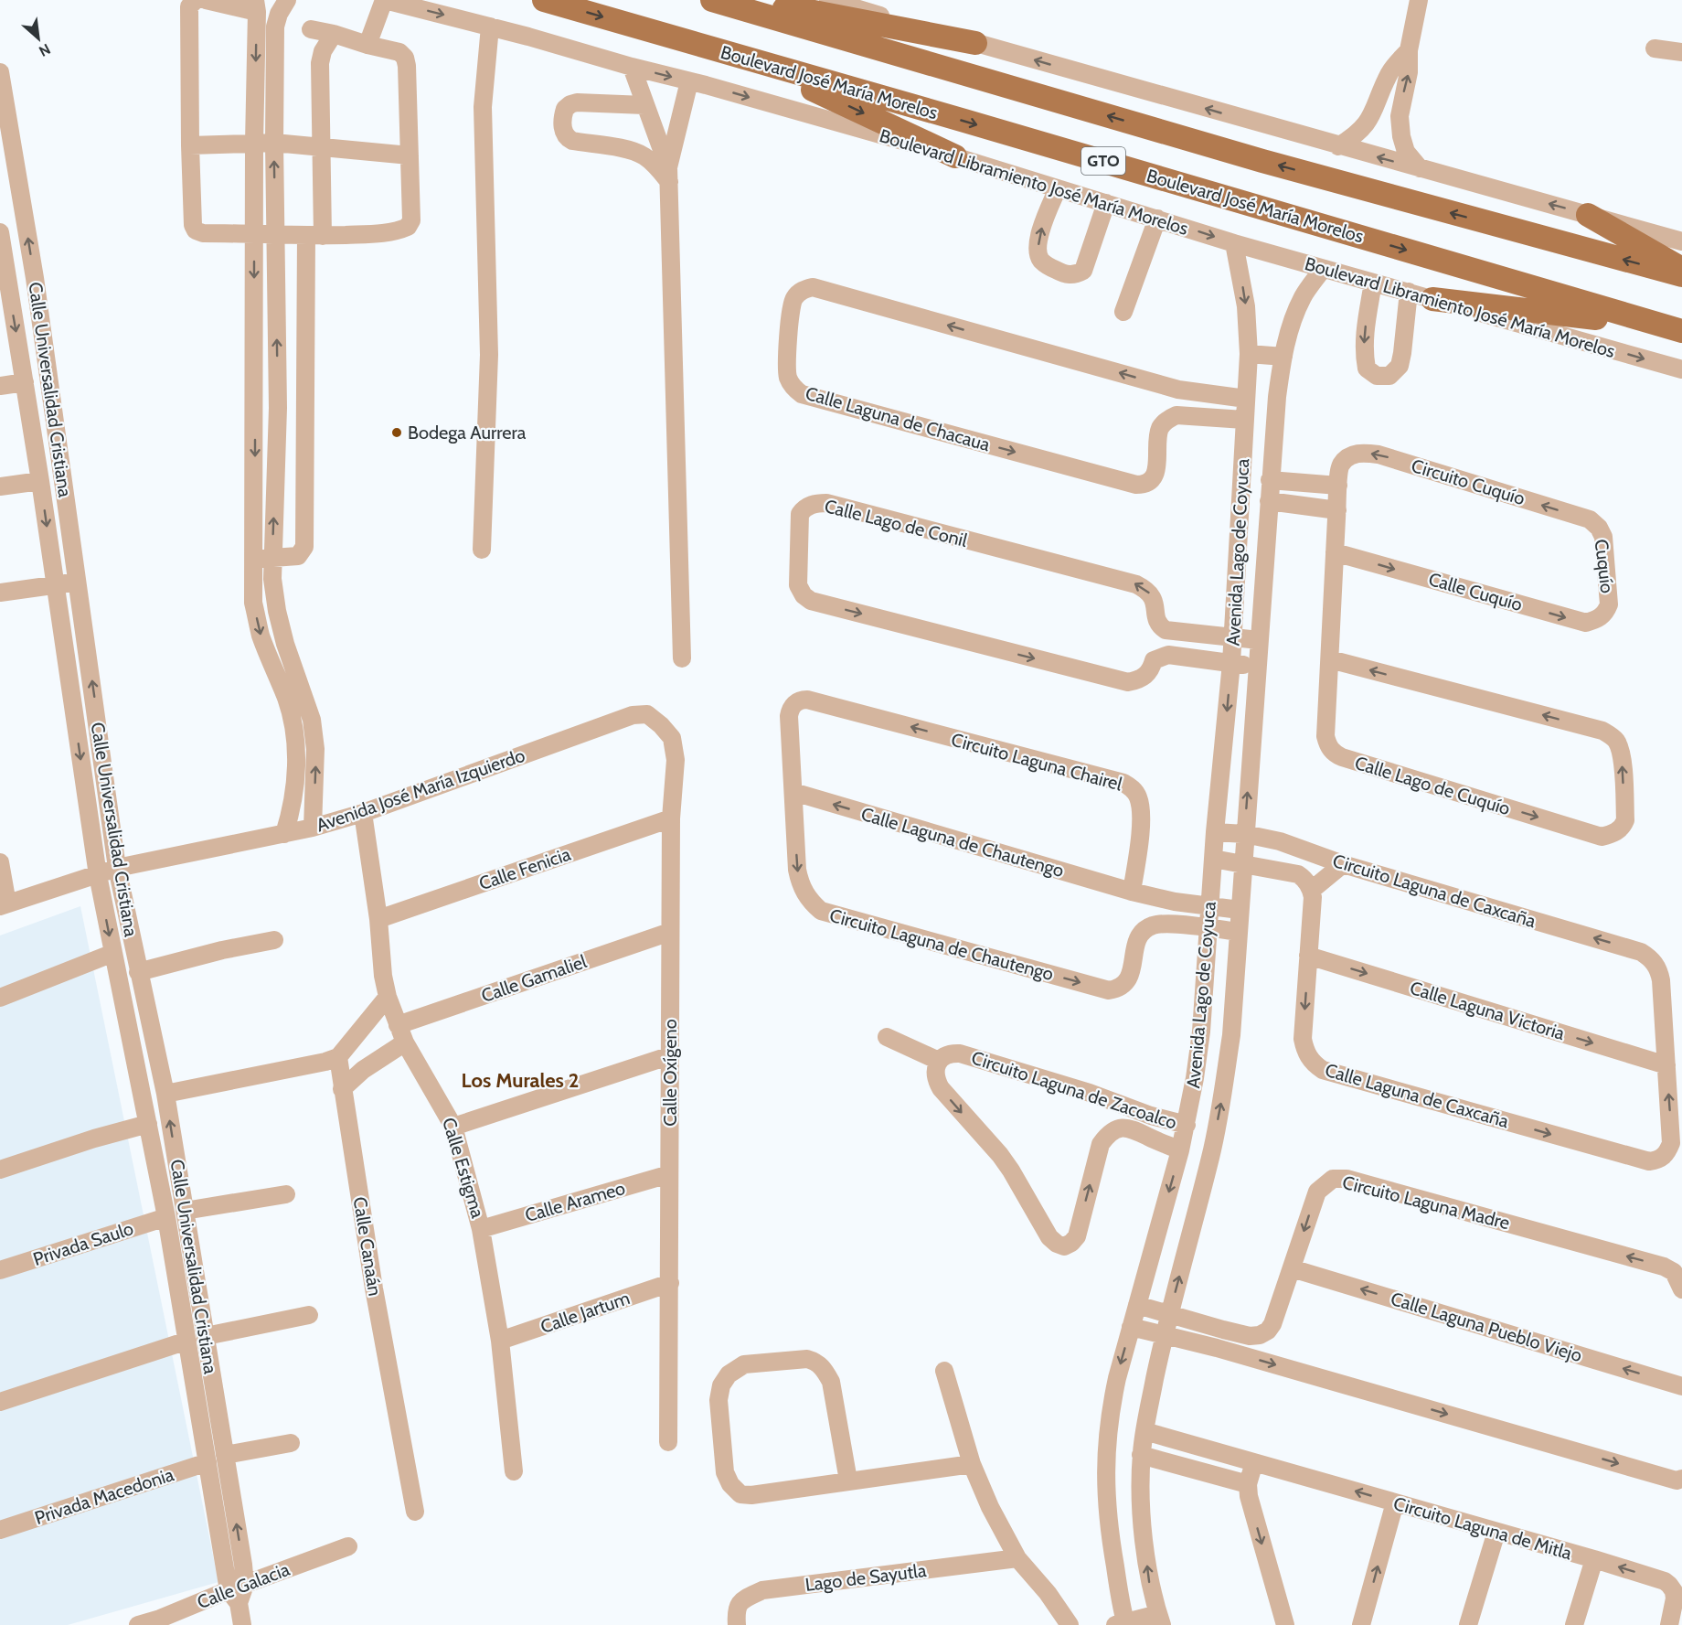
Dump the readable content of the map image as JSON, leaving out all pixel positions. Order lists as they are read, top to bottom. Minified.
{"streets":{"main road":["Boulevard José María Morelos","GTO"],"street":["Boulevard Libramiento José María Morelos","Calle Universalidad Cristiana","Calle Laguna de Chacaua","Circuito Cuquío","Calle Lago de Conil","Avenida Lago de Coyuca","Cuquío","Calle Cuquío","Circuito Laguna Chairel","Calle Lago de Cuquío","Avenida José María Izquierdo","Calle Laguna de Chautengo","Calle Fenicia","Circuito Laguna de Caxcaña","Circuito Laguna de Chautengo","Calle Gamaliel","Calle Laguna Victoria","Calle Oxígeno","Circuito Laguna de Zacoalco","Calle Laguna de Caxcaña","Calle Estigma","Calle Arameo","Circuito Laguna Madre","Privada Saulo","Calle Canaán","Calle Jartum","Calle Laguna Pueblo Viejo","Privada Macedonia","Circuito Laguna de Mitla","Lago de Sayutla","Calle Galacia"]},"crossings":[["Boulevard Libramiento José María Morelos","Avenida Lago de Coyuca"],["Calle Universalidad Cristiana","Avenida José María Izquierdo"],["Calle Universalidad Cristiana","Privada Saulo"],["Calle Universalidad Cristiana","Privada Macedonia"],["Calle Universalidad Cristiana","Calle Galacia"],["Calle Laguna de Chacaua","Avenida Lago de Coyuca"],["Circuito Cuquío","Cuquío"],["Circuito Cuquío","Calle Lago de Cuquío"],["Calle Lago de Conil","Avenida Lago de Coyuca"],["Avenida Lago de Coyuca","Circuito Laguna de Caxcaña"],["Avenida Lago de Coyuca","Circuito Laguna de Chautengo"],["Avenida Lago de Coyuca","Circuito Laguna de Zacoalco"],["Avenida Lago de Coyuca","Circuito Laguna Madre"],["Avenida Lago de Coyuca","Circuito Laguna de Mitla"],["Cuquío","Calle Cuquío"],["Calle Cuquío","Calle Lago de Cuquío"],["Circuito Laguna Chairel","Calle Laguna de Chautengo"],["Circuito Laguna Chairel","Circuito Laguna de Chautengo"],["Avenida José María Izquierdo","Calle Oxígeno"],["Avenida José María Izquierdo","Calle Estigma"],["Calle Laguna de Chautengo","Circuito Laguna de Chautengo"],["Calle Fenicia","Calle Oxígeno"],["Calle Fenicia","Calle Estigma"],["Circuito Laguna de Caxcaña","Calle Laguna Victoria"],["Circuito Laguna de Caxcaña","Calle Laguna de Caxcaña"],["Calle Gamaliel","Calle Oxígeno"],["Calle Gamaliel","Calle Estigma"],["Calle Laguna Victoria","Calle Laguna de Caxcaña"],["Calle Oxígeno","Calle Arameo"],["Calle Oxígeno","Calle Jartum"],["Calle Estigma","Calle Arameo"],["Calle Estigma","Calle Jartum"],["Circuito Laguna Madre","Calle Laguna Pueblo Viejo"]],"one_way":["Circuito Cuquío","Calle Cuquío","Circuito Laguna Chairel","Calle Laguna de Chautengo","Circuito Laguna de Caxcaña","Calle Laguna Victoria","Circuito Laguna Madre"],"districts":["Los Murales 2"],"places":["Bodega Aurrera"],"north":"bottom right"}
